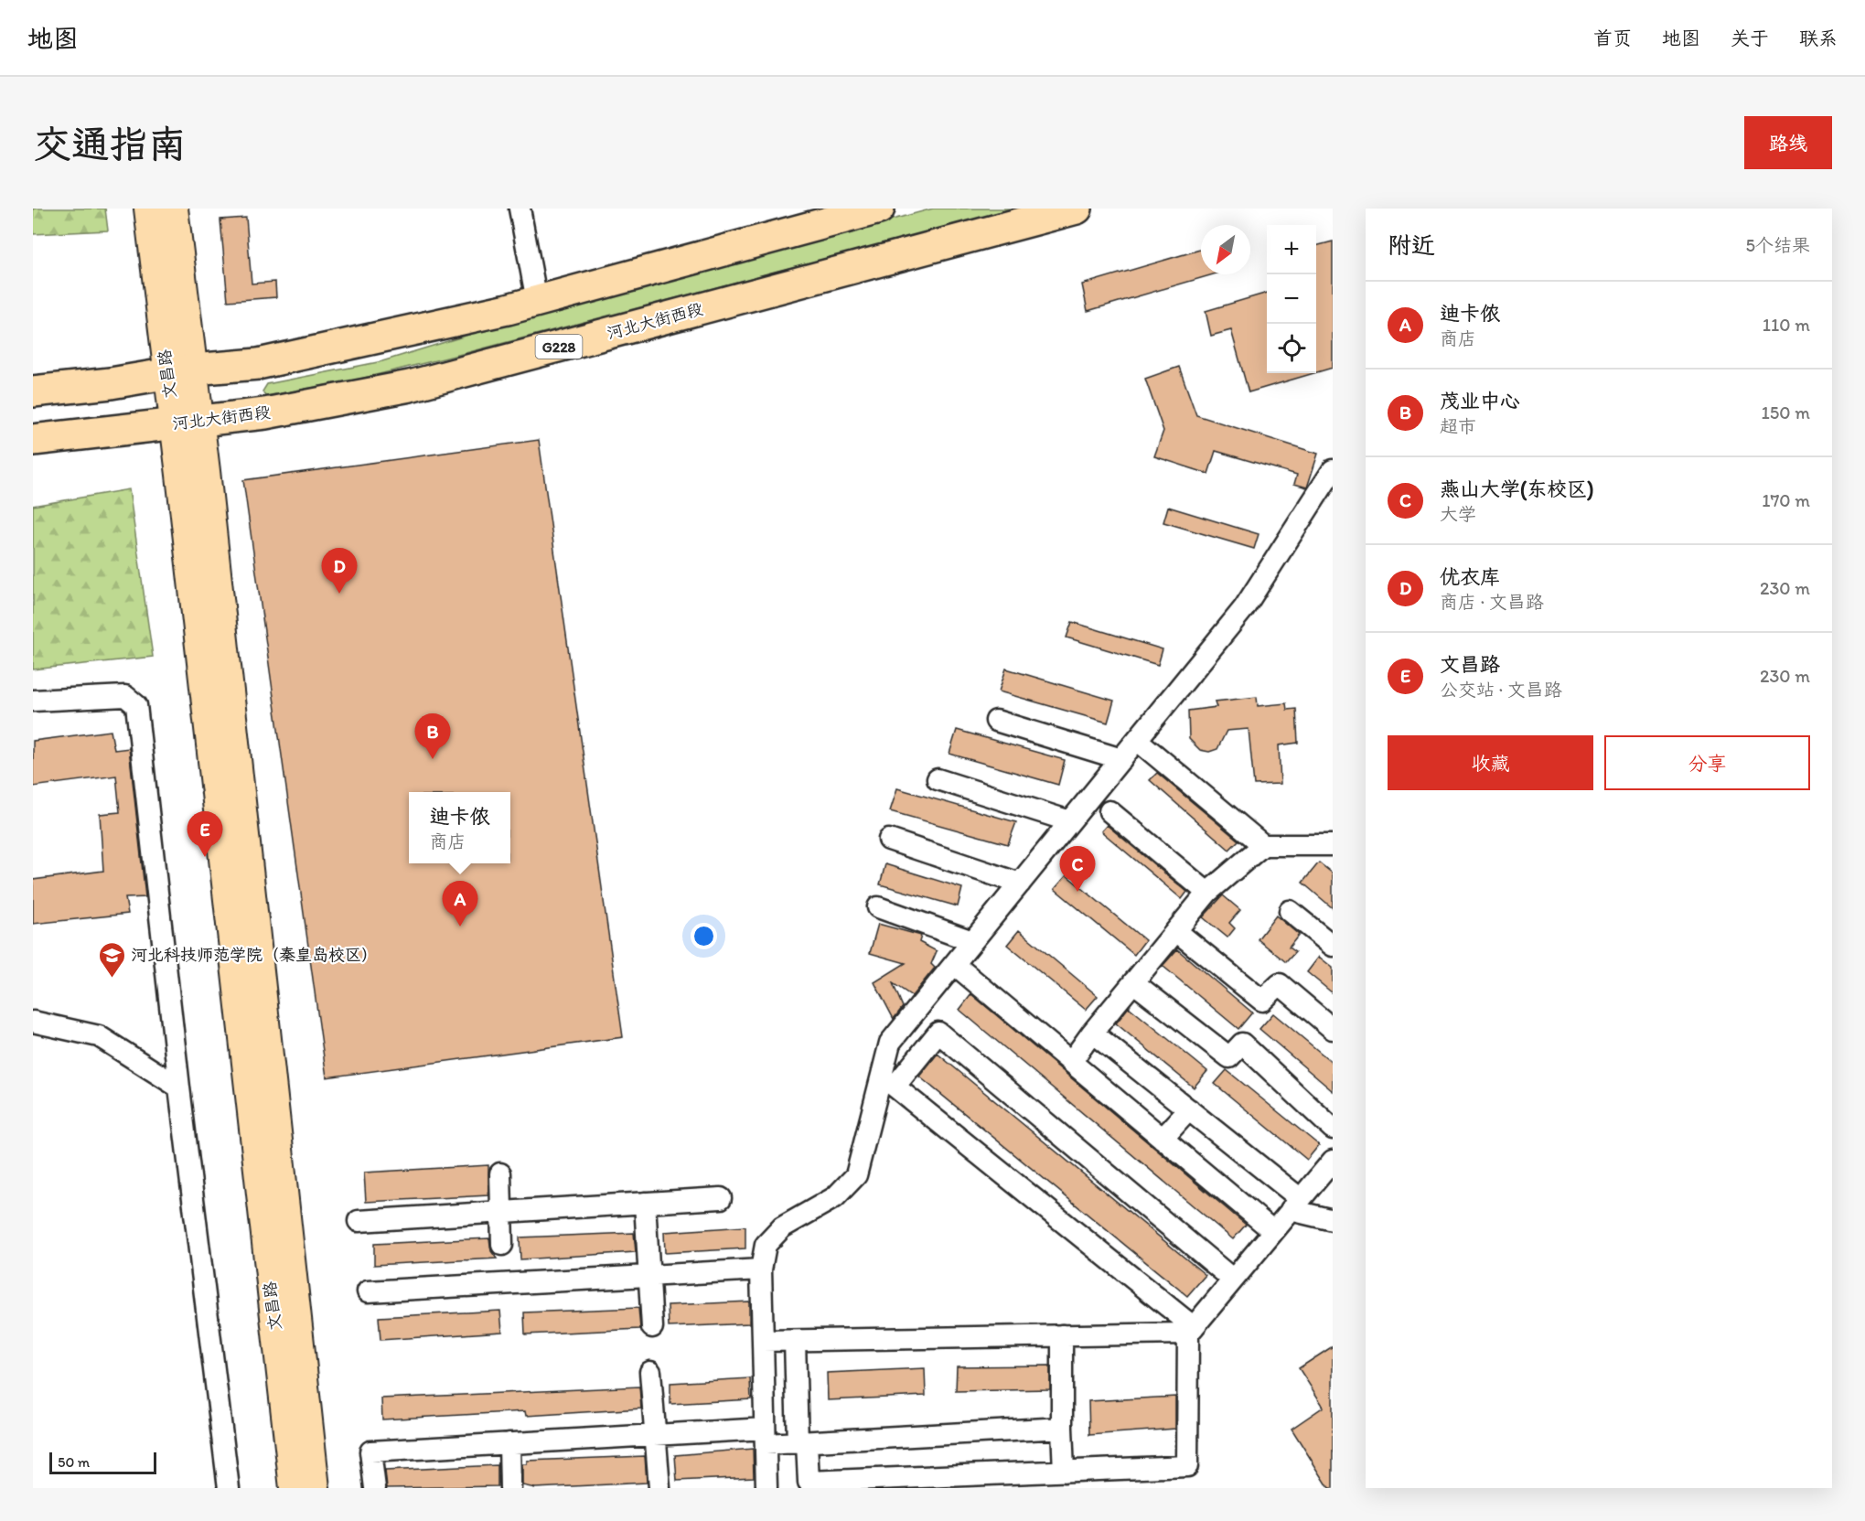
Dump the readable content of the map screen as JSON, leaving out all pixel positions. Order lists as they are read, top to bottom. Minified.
{"streets":{"highway":["河北大街西段","G228"],"main road":["文昌路"]},"crossings":[["河北大街西段","文昌路"]],"places":{"school or university":["河北科技师范学院（秦皇岛校区）"]},"scale_bar":"50 m","north":"bottom left","page":{"header":"地图","nav":["首页","地图","关于","联系"],"buttons":["路线",["收藏","分享"]],"title":"交通指南","heading":["附近","5个结果"],"map_buttons":["+","−"],"list":[{"mark":"A","name":"迪卡侬","note":"商店","value":"110 m"},{"mark":"B","name":"茂业中心","note":"超市","value":"150 m"},{"mark":"C","name":"燕山大学(东校区)","note":"大学","value":"170 m"},{"mark":"D","name":"优衣库","note":"商店 · 文昌路","value":"230 m"},{"mark":"E","name":"文昌路","note":"公交站 · 文昌路","value":"230 m"}],"pins":["D","B","E","C","A"],"popup":["迪卡侬","商店"],"scale":"50 m"}}
